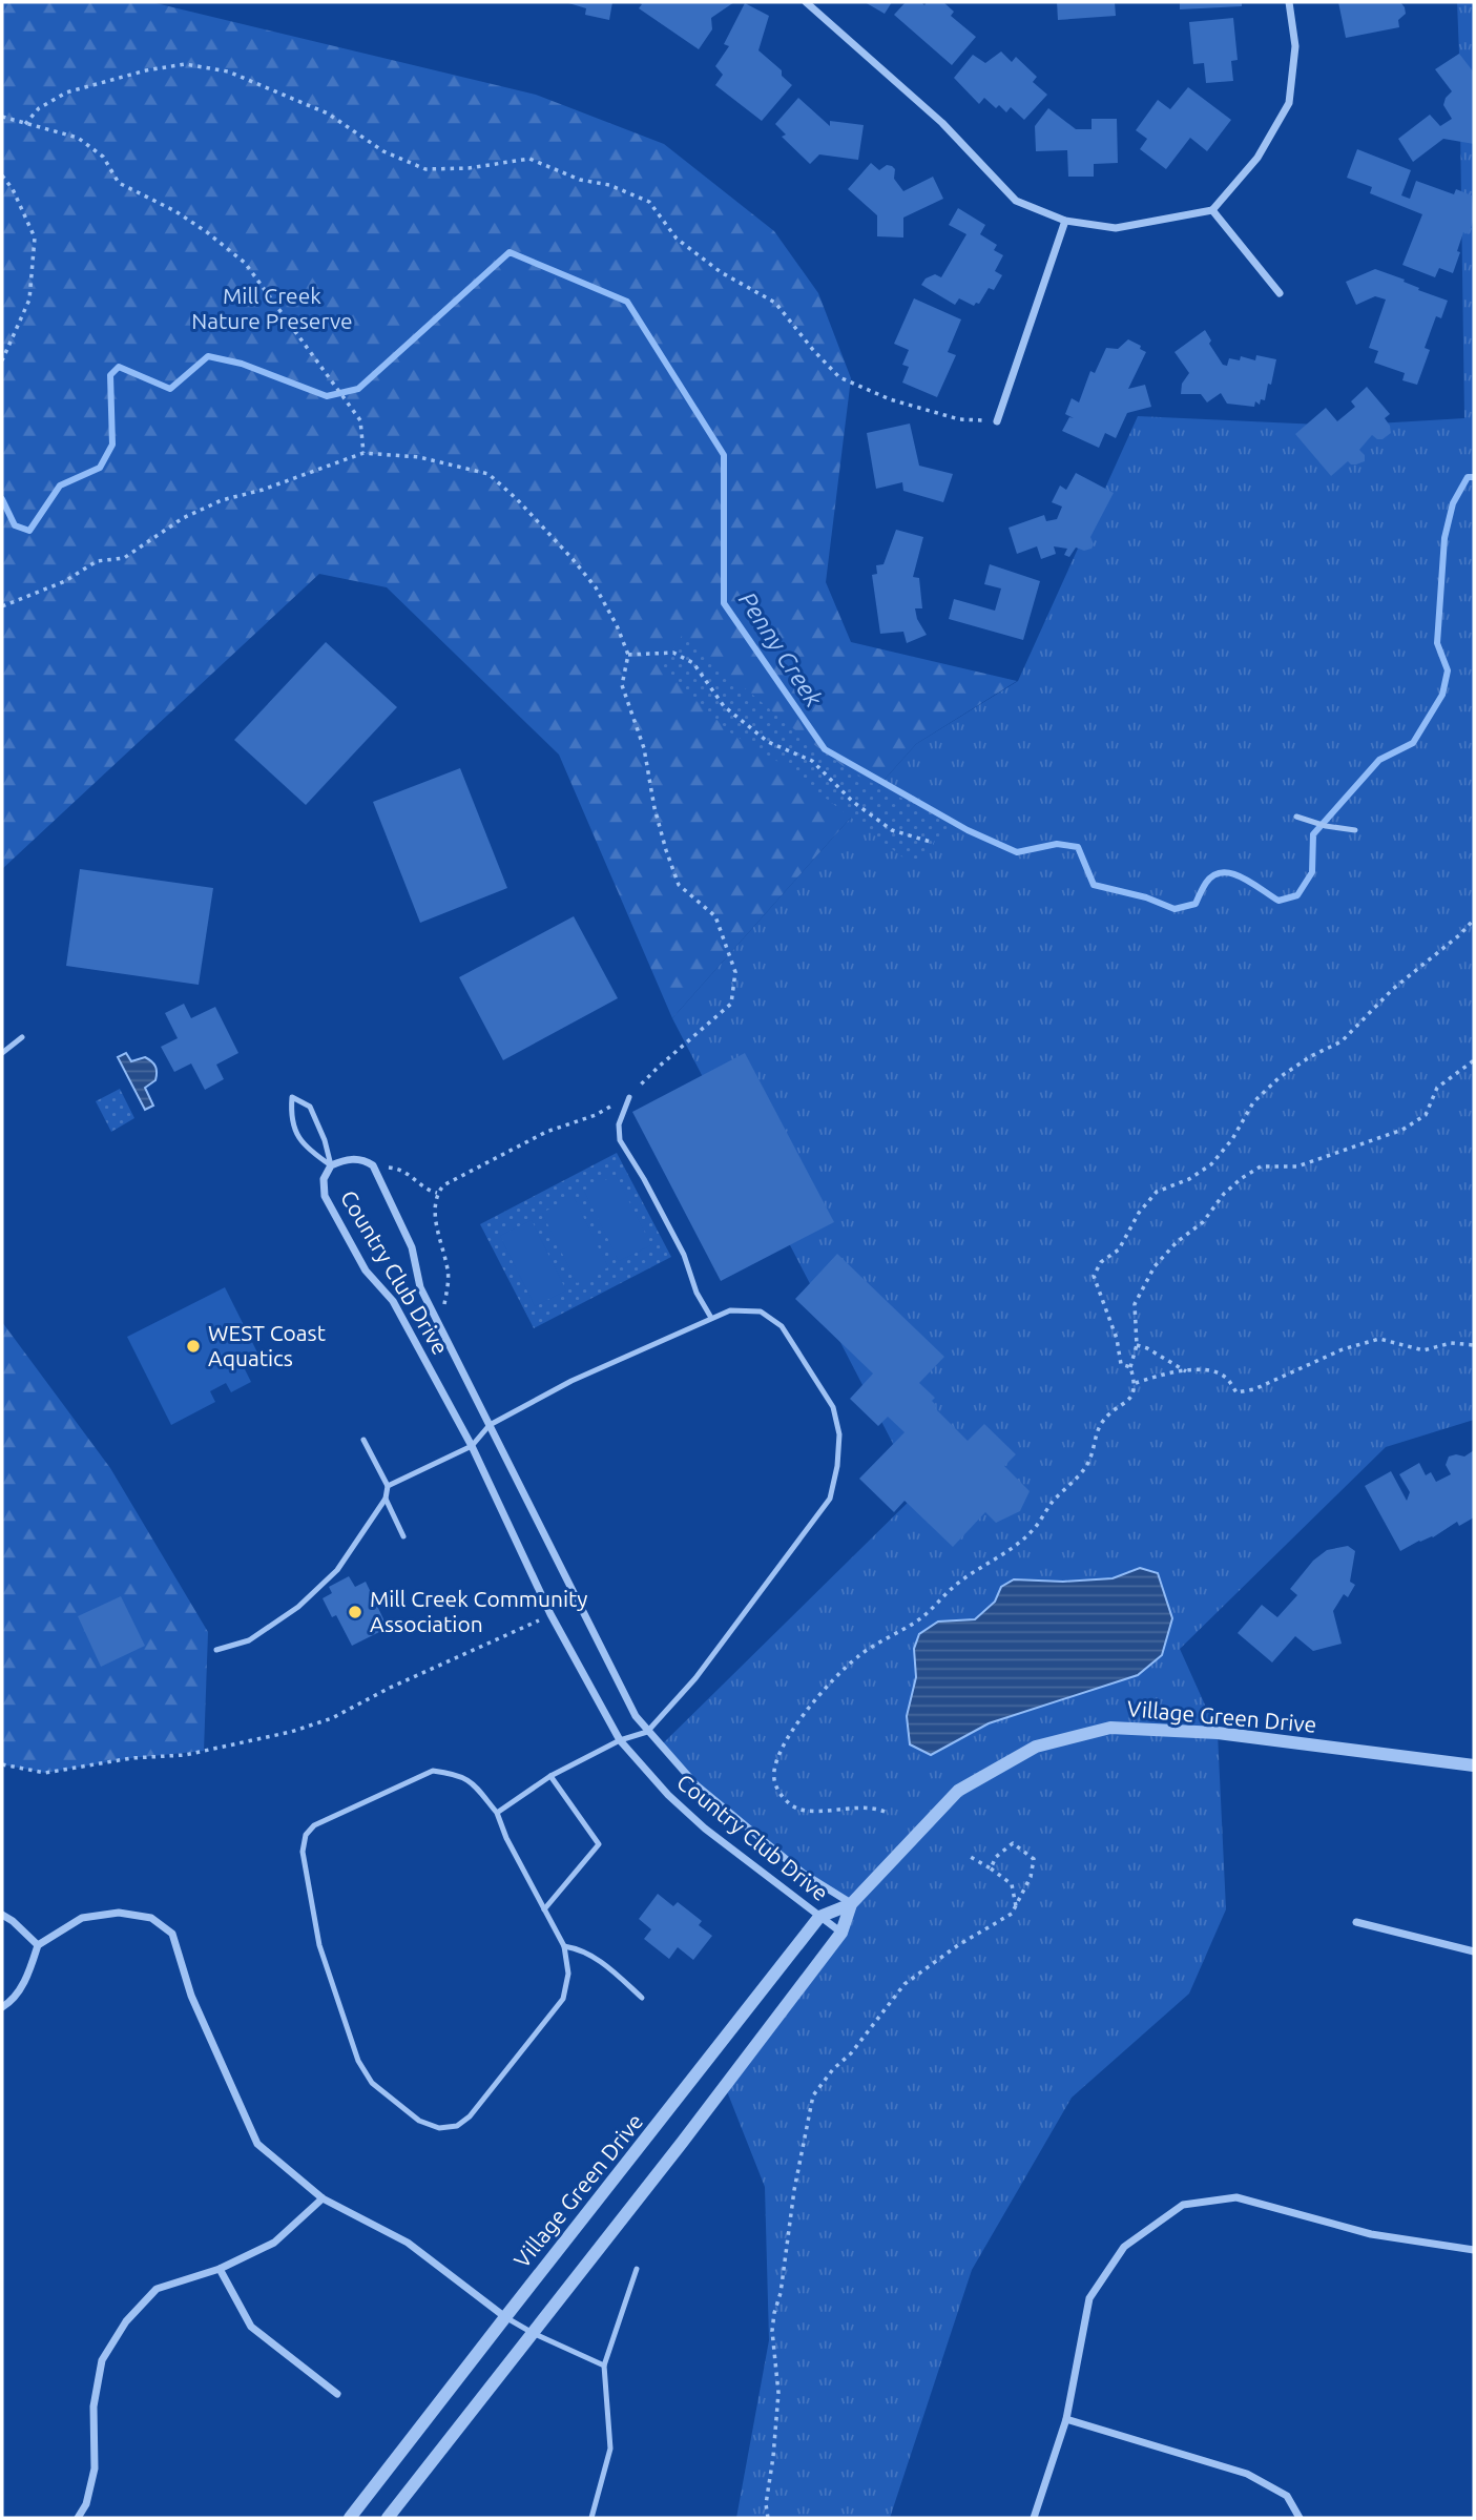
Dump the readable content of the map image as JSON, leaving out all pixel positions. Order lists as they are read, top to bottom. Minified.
{"streets":{"street":["Country Club Drive","Village Green Drive"]},"crossings":[["Country Club Drive","Village Green Drive"]],"water":["Penny Creek"],"parks":["Mill Creek Nature Preserve"],"places":["WEST Coast Aquatics","Mill Creek Community Association"]}
